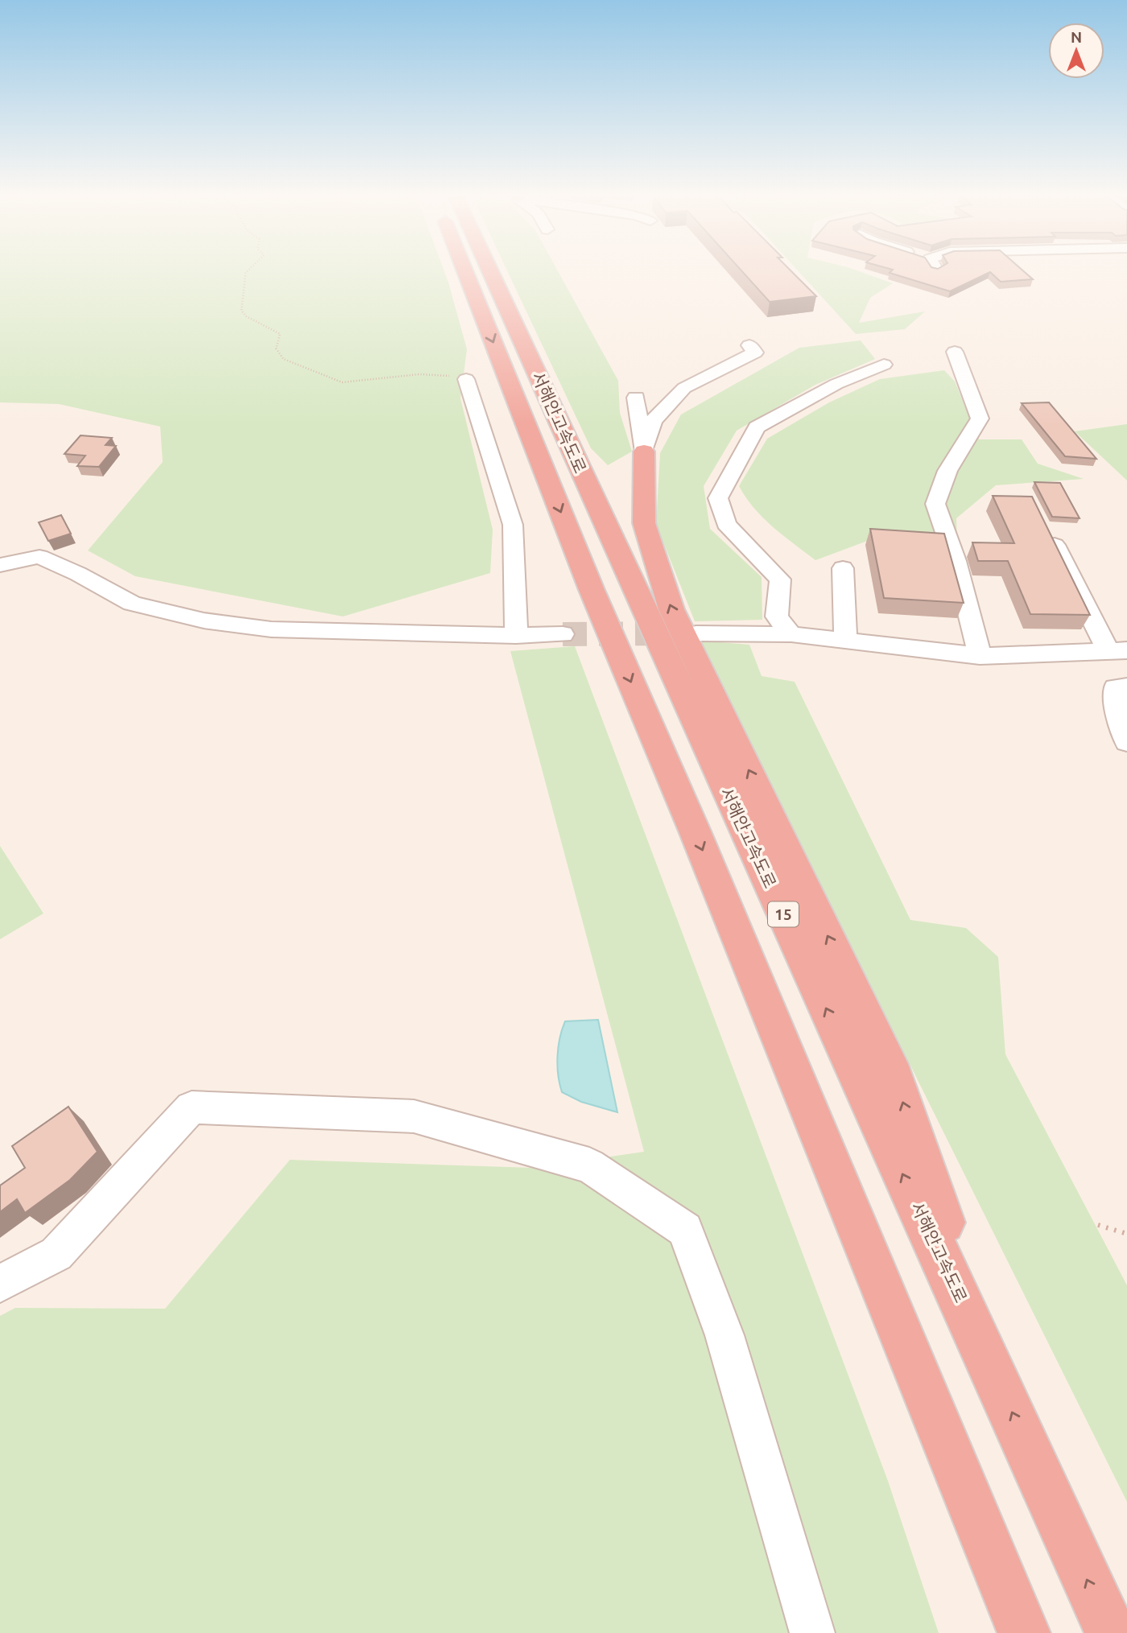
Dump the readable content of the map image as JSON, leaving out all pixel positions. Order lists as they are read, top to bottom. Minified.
{"streets":{"highway":["서해안고속도로","15"]},"north":"top"}
